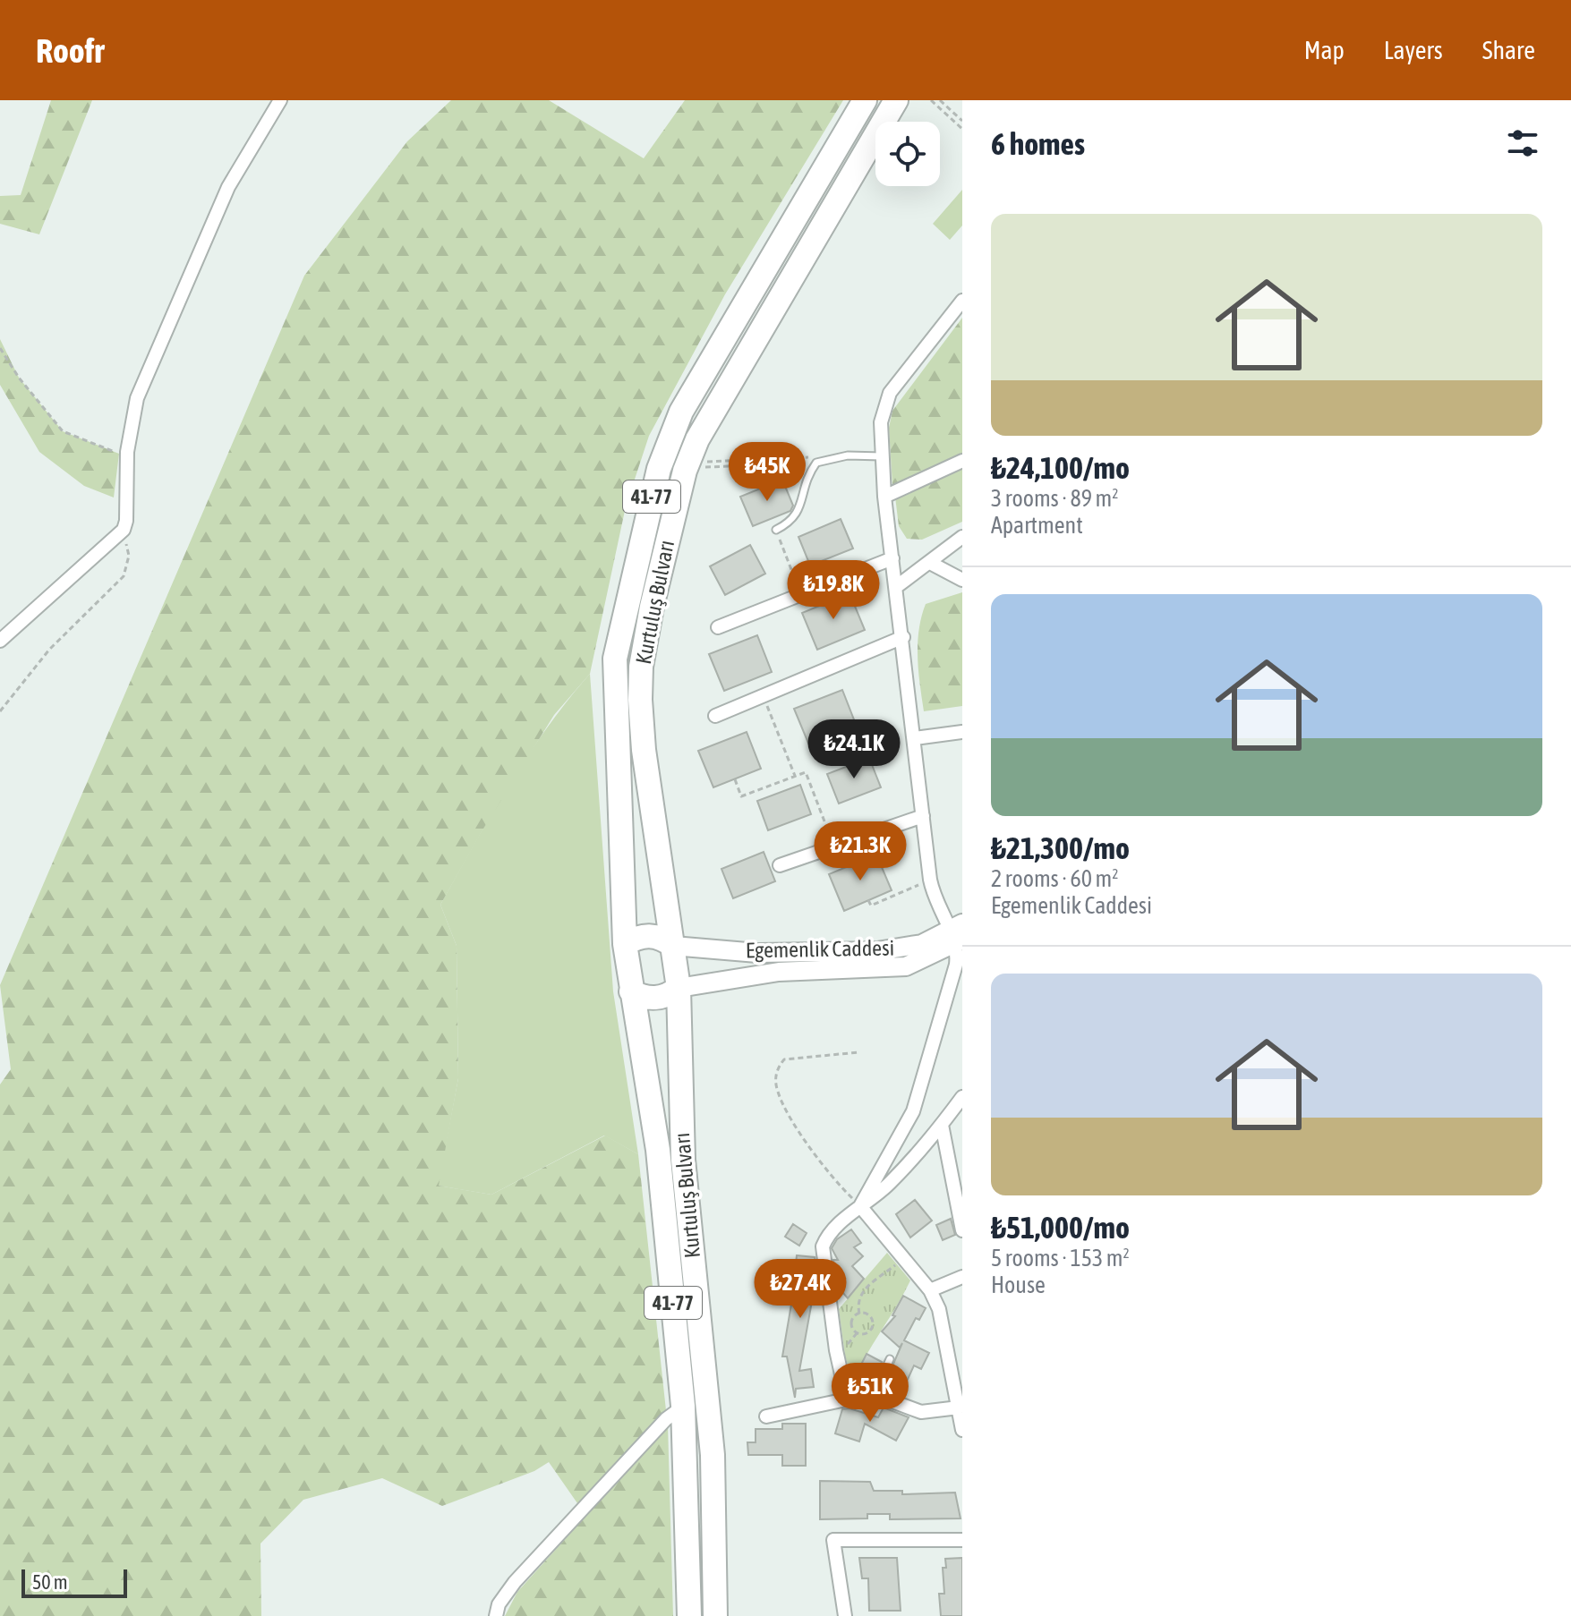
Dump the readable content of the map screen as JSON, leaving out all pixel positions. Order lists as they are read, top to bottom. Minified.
{"streets":{"highway":["41-77","Kurtuluş Bulvarı"],"main road":["Egemenlik Caddesi"]},"crossings":[["Kurtuluş Bulvarı","Egemenlik Caddesi"]],"scale_bar":"50 m","page":{"header":"Roofr","nav":["Map","Layers","Share"],"heading":"6 homes","list":[{"name":"₺24,100/mo","note":"3 rooms · 89 m² · Apartment"},{"name":"₺21,300/mo","note":"2 rooms · 60 m² · Egemenlik Caddesi"},{"name":"₺51,000/mo","note":"5 rooms · 153 m² · House"}],"price":["₺45K","₺19.8K","₺24.1K","₺21.3K","₺27.4K","₺51K"],"scale":"50 m"}}
